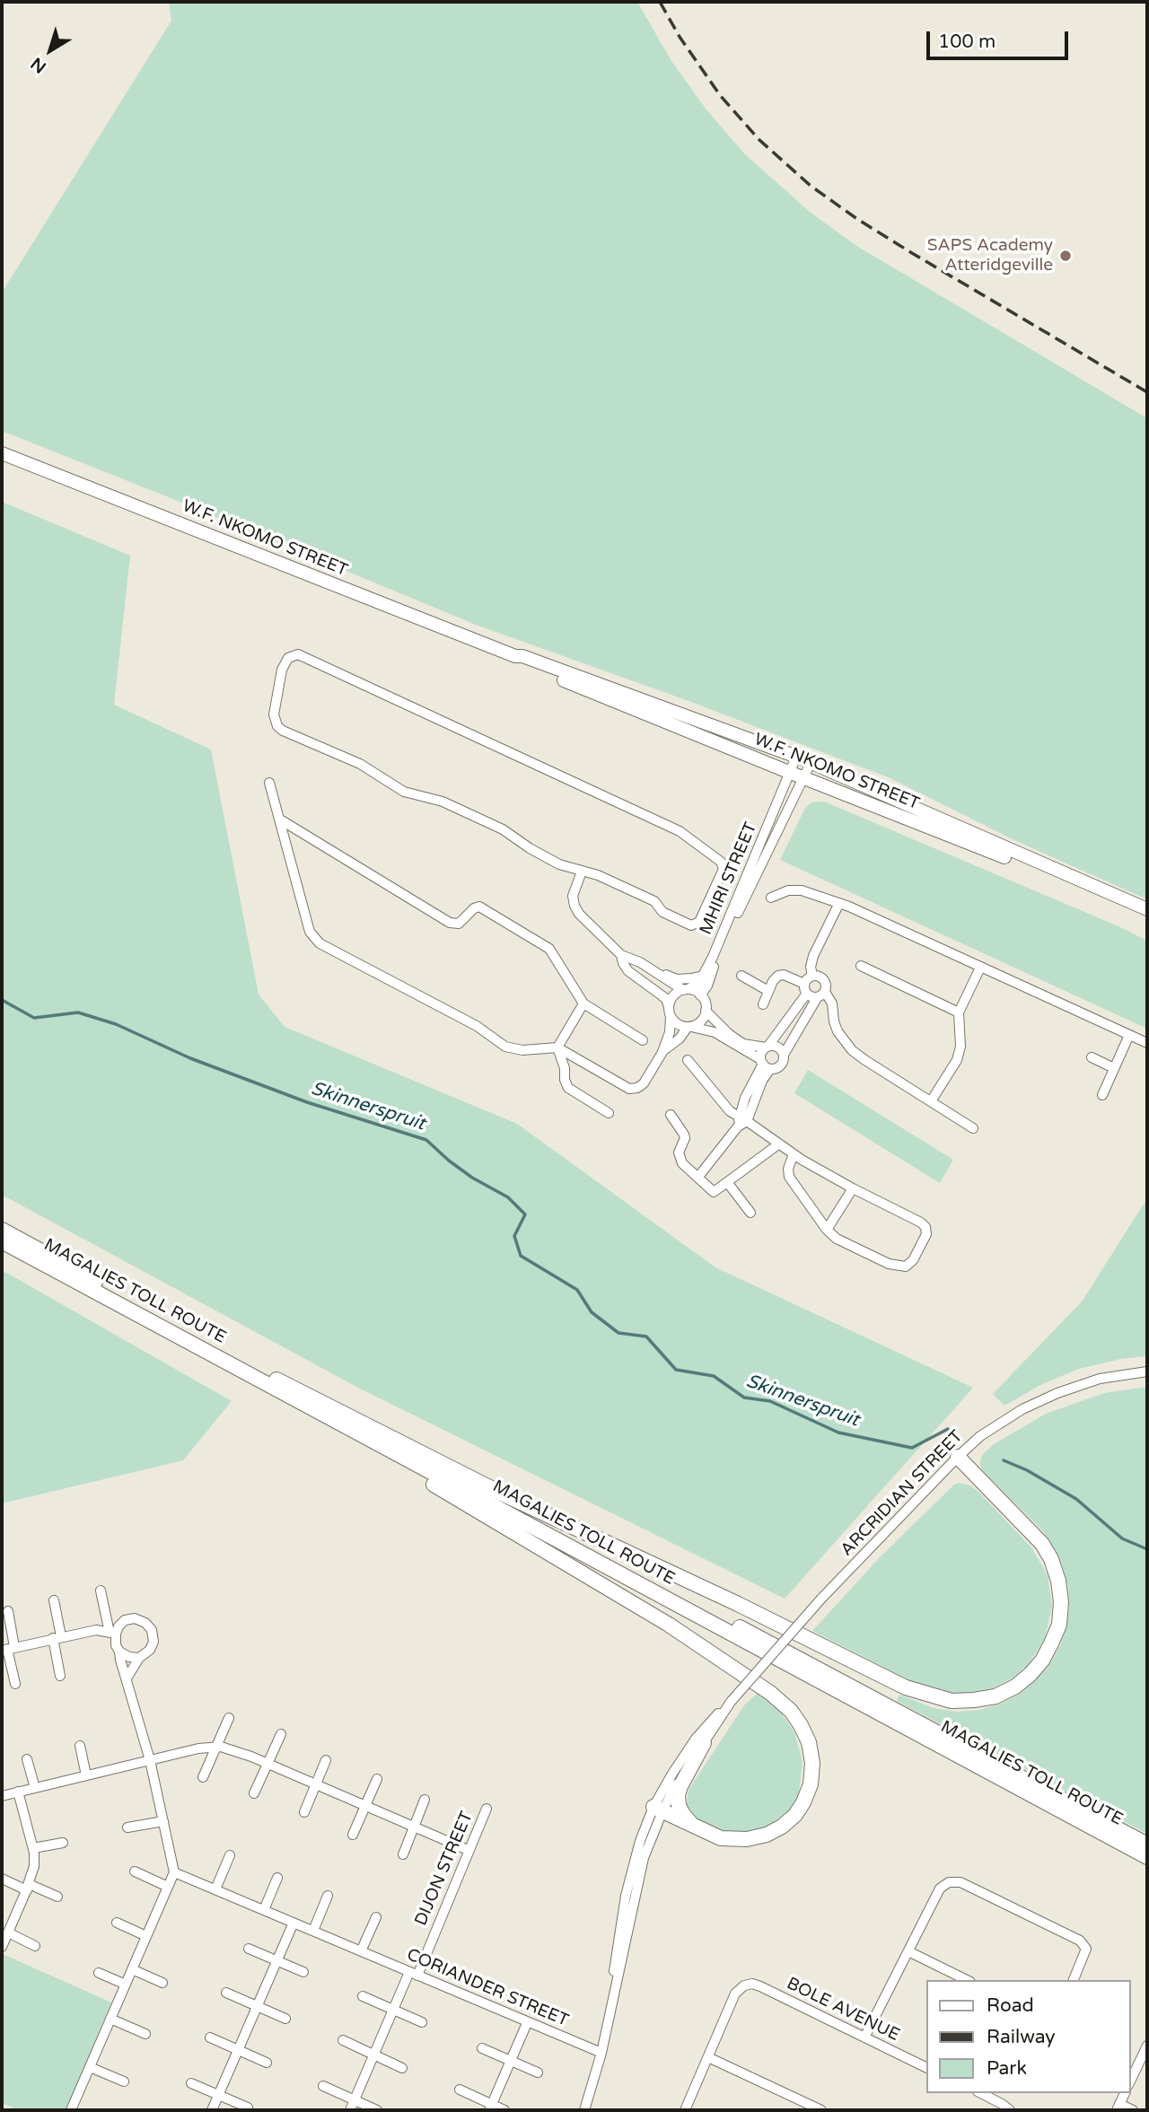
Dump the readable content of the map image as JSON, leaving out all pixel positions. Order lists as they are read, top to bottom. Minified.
{"streets":{"highway":["MAGALIES TOLL ROUTE"],"main road":["W.F. NKOMO STREET"],"street":["MHIRI STREET","ARCRIDIAN STREET","DIJON STREET","CORIANDER STREET","BOLE AVENUE"]},"crossings":[["W.F. NKOMO STREET","MHIRI STREET"],["ARCRIDIAN STREET","CORIANDER STREET"],["DIJON STREET","CORIANDER STREET"]],"water":["Skinnerspruit"],"places":["SAPS Academy Atteridgeville"],"legend":["Road","Railway","Park"],"scale_bar":"100 m","north":"bottom left"}
